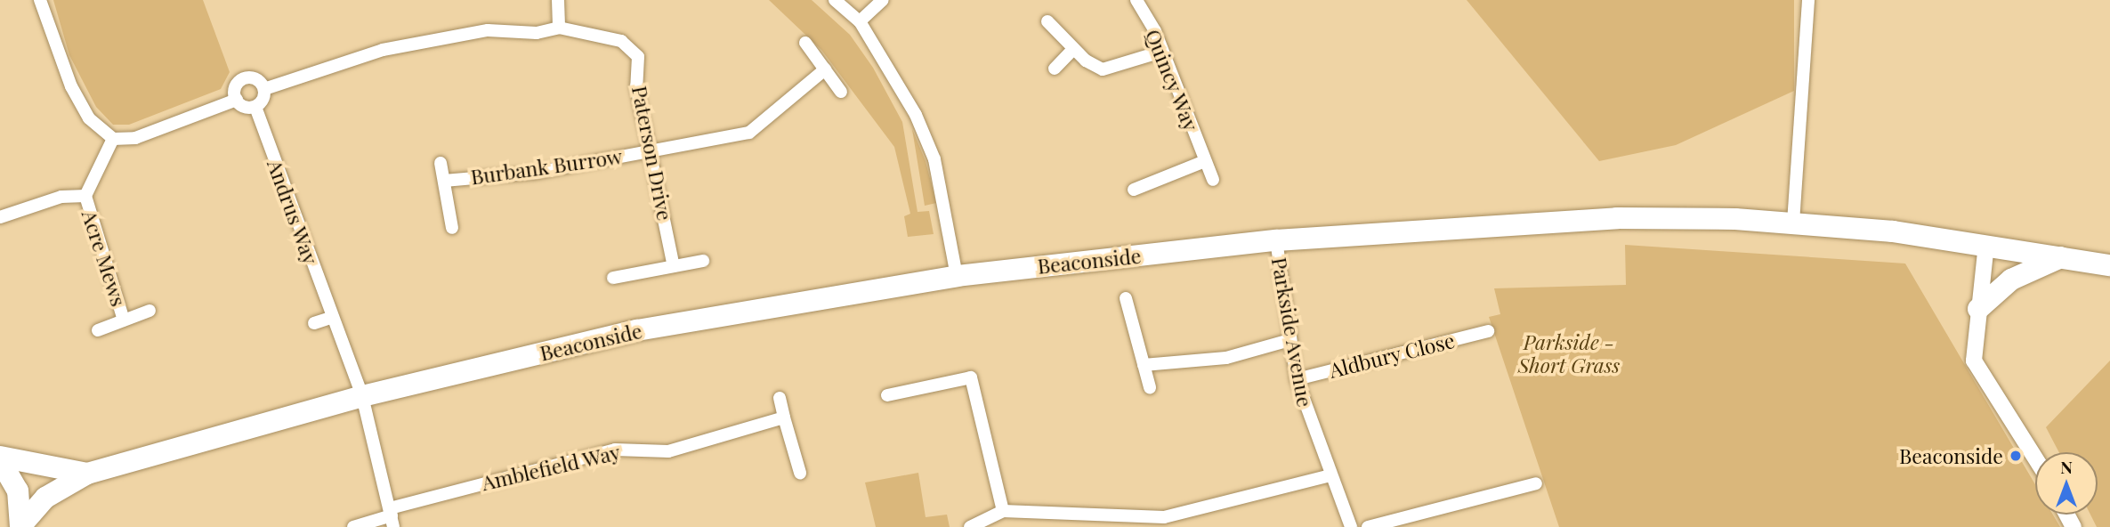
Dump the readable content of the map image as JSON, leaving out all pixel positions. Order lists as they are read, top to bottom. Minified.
{"streets":{"highway":["Beaconside"],"street":["Quincy Way","Paterson Drive","Burbank Burrow","Andrus Way","Acre Mews","Parkside Avenue","Aldbury Close","Amblefield Way"]},"crossings":[["Paterson Drive","Burbank Burrow"],["Paterson Drive","Andrus Way"],["Andrus Way","Beaconside"],["Beaconside","Parkside Avenue"],["Parkside Avenue","Aldbury Close"]],"parks":["Parkside - Short Grass"],"places":["Beaconside"],"north":"top"}
